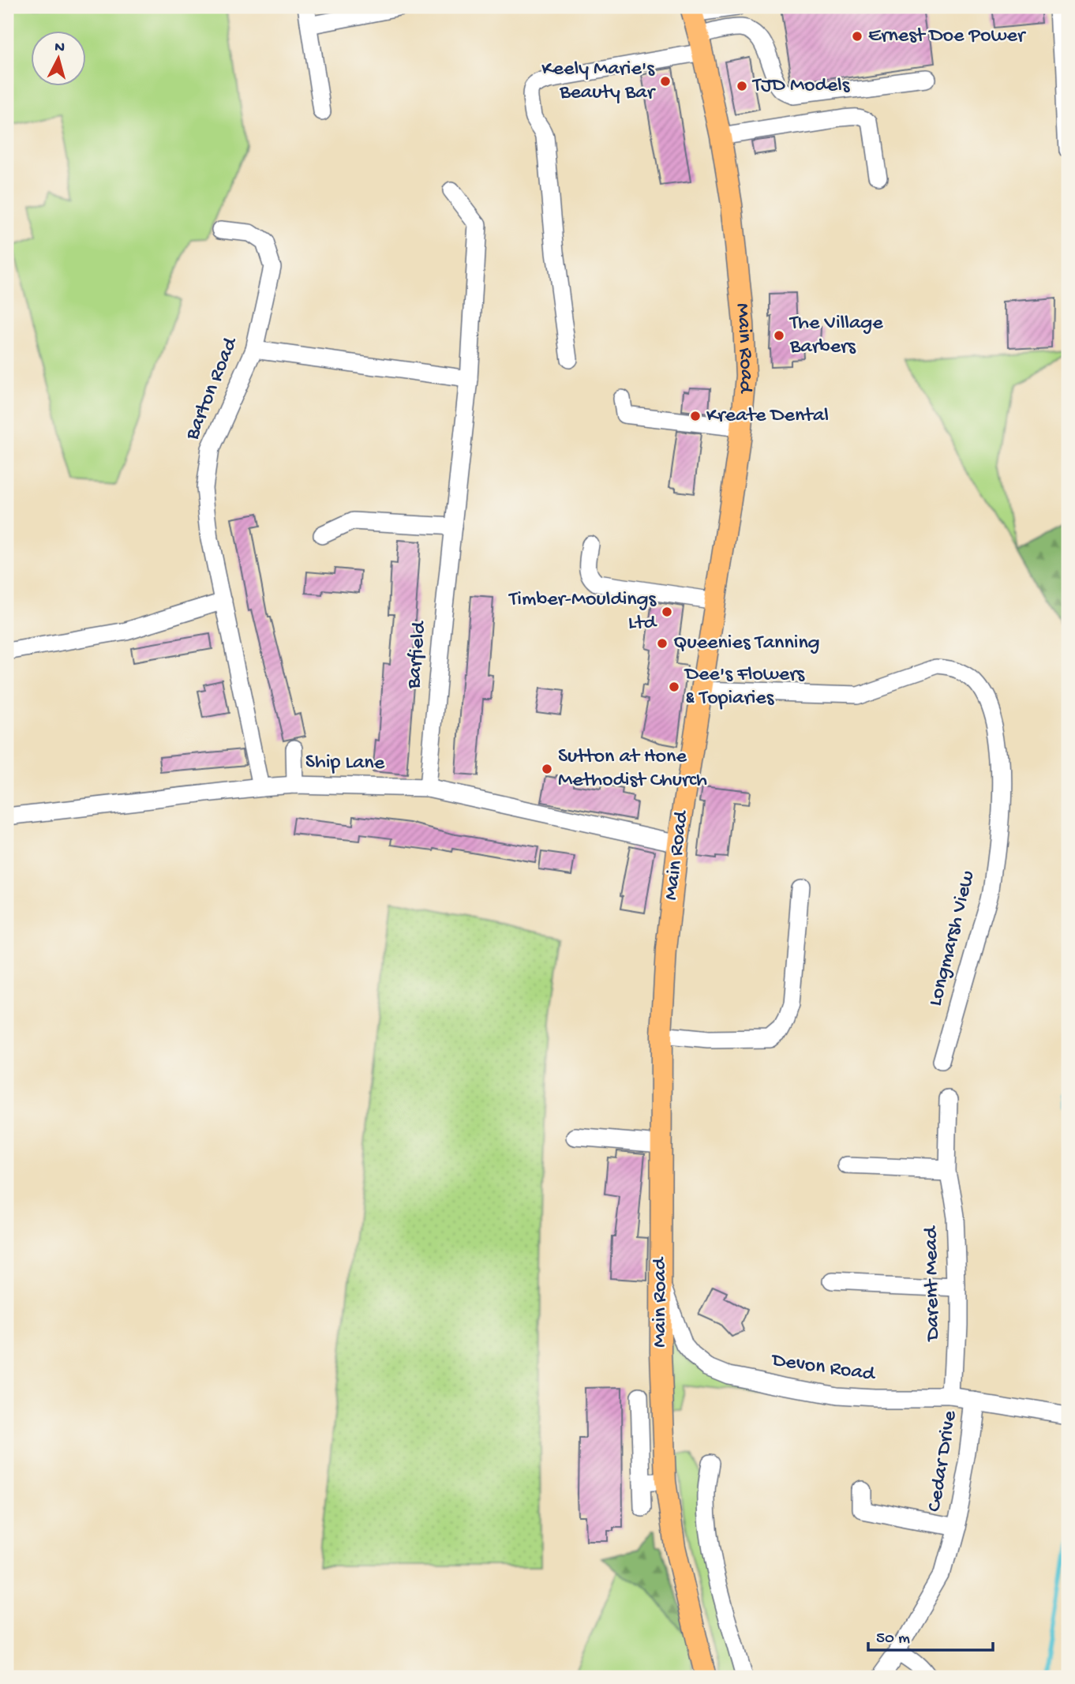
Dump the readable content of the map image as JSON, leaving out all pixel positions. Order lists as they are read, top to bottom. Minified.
{"streets":{"main road":["Main Road"],"street":["Barton Road","Barfield","Ship Lane","Longmarsh View","Darent Mead","Devon Road","Cedar Drive"]},"crossings":[["Main Road","Ship Lane"],["Main Road","Longmarsh View"],["Main Road","Devon Road"],["Barton Road","Ship Lane"],["Barfield","Ship Lane"],["Darent Mead","Devon Road"],["Devon Road","Cedar Drive"]],"places":["Ernest Doe Power","Keely Marie's Beauty Bar","TJD Models","The Village Barbers","Kreate Dental","Timber-Mouldings Ltd","Queenies Tanning","Dee's Flowers & Topiaries","Sutton at Hone Methodist Church"],"scale_bar":"50 m","north":"top"}
